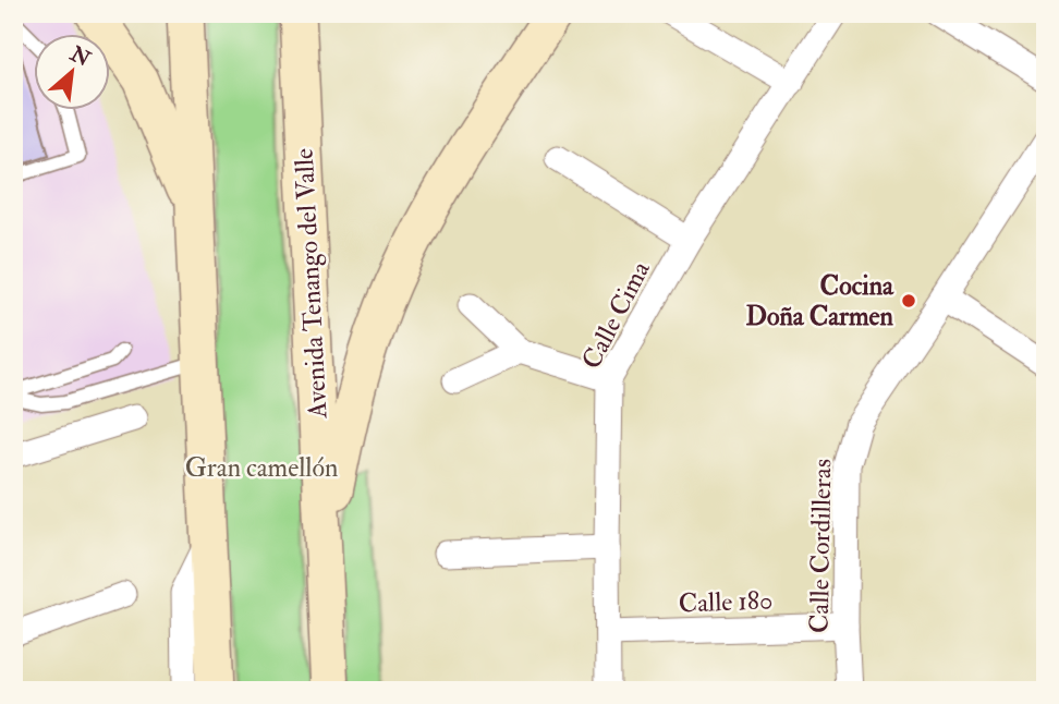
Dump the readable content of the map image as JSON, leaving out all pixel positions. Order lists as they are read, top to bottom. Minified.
{"streets":{"main road":["Avenida Tenango del Valle"],"street":["Calle Cima","Calle Cordilleras","Calle 180"]},"crossings":[["Calle Cima","Calle 180"],["Calle Cordilleras","Calle 180"]],"parks":["Gran camellón"],"places":["Cocina Doña Carmen"],"north":"top right"}
